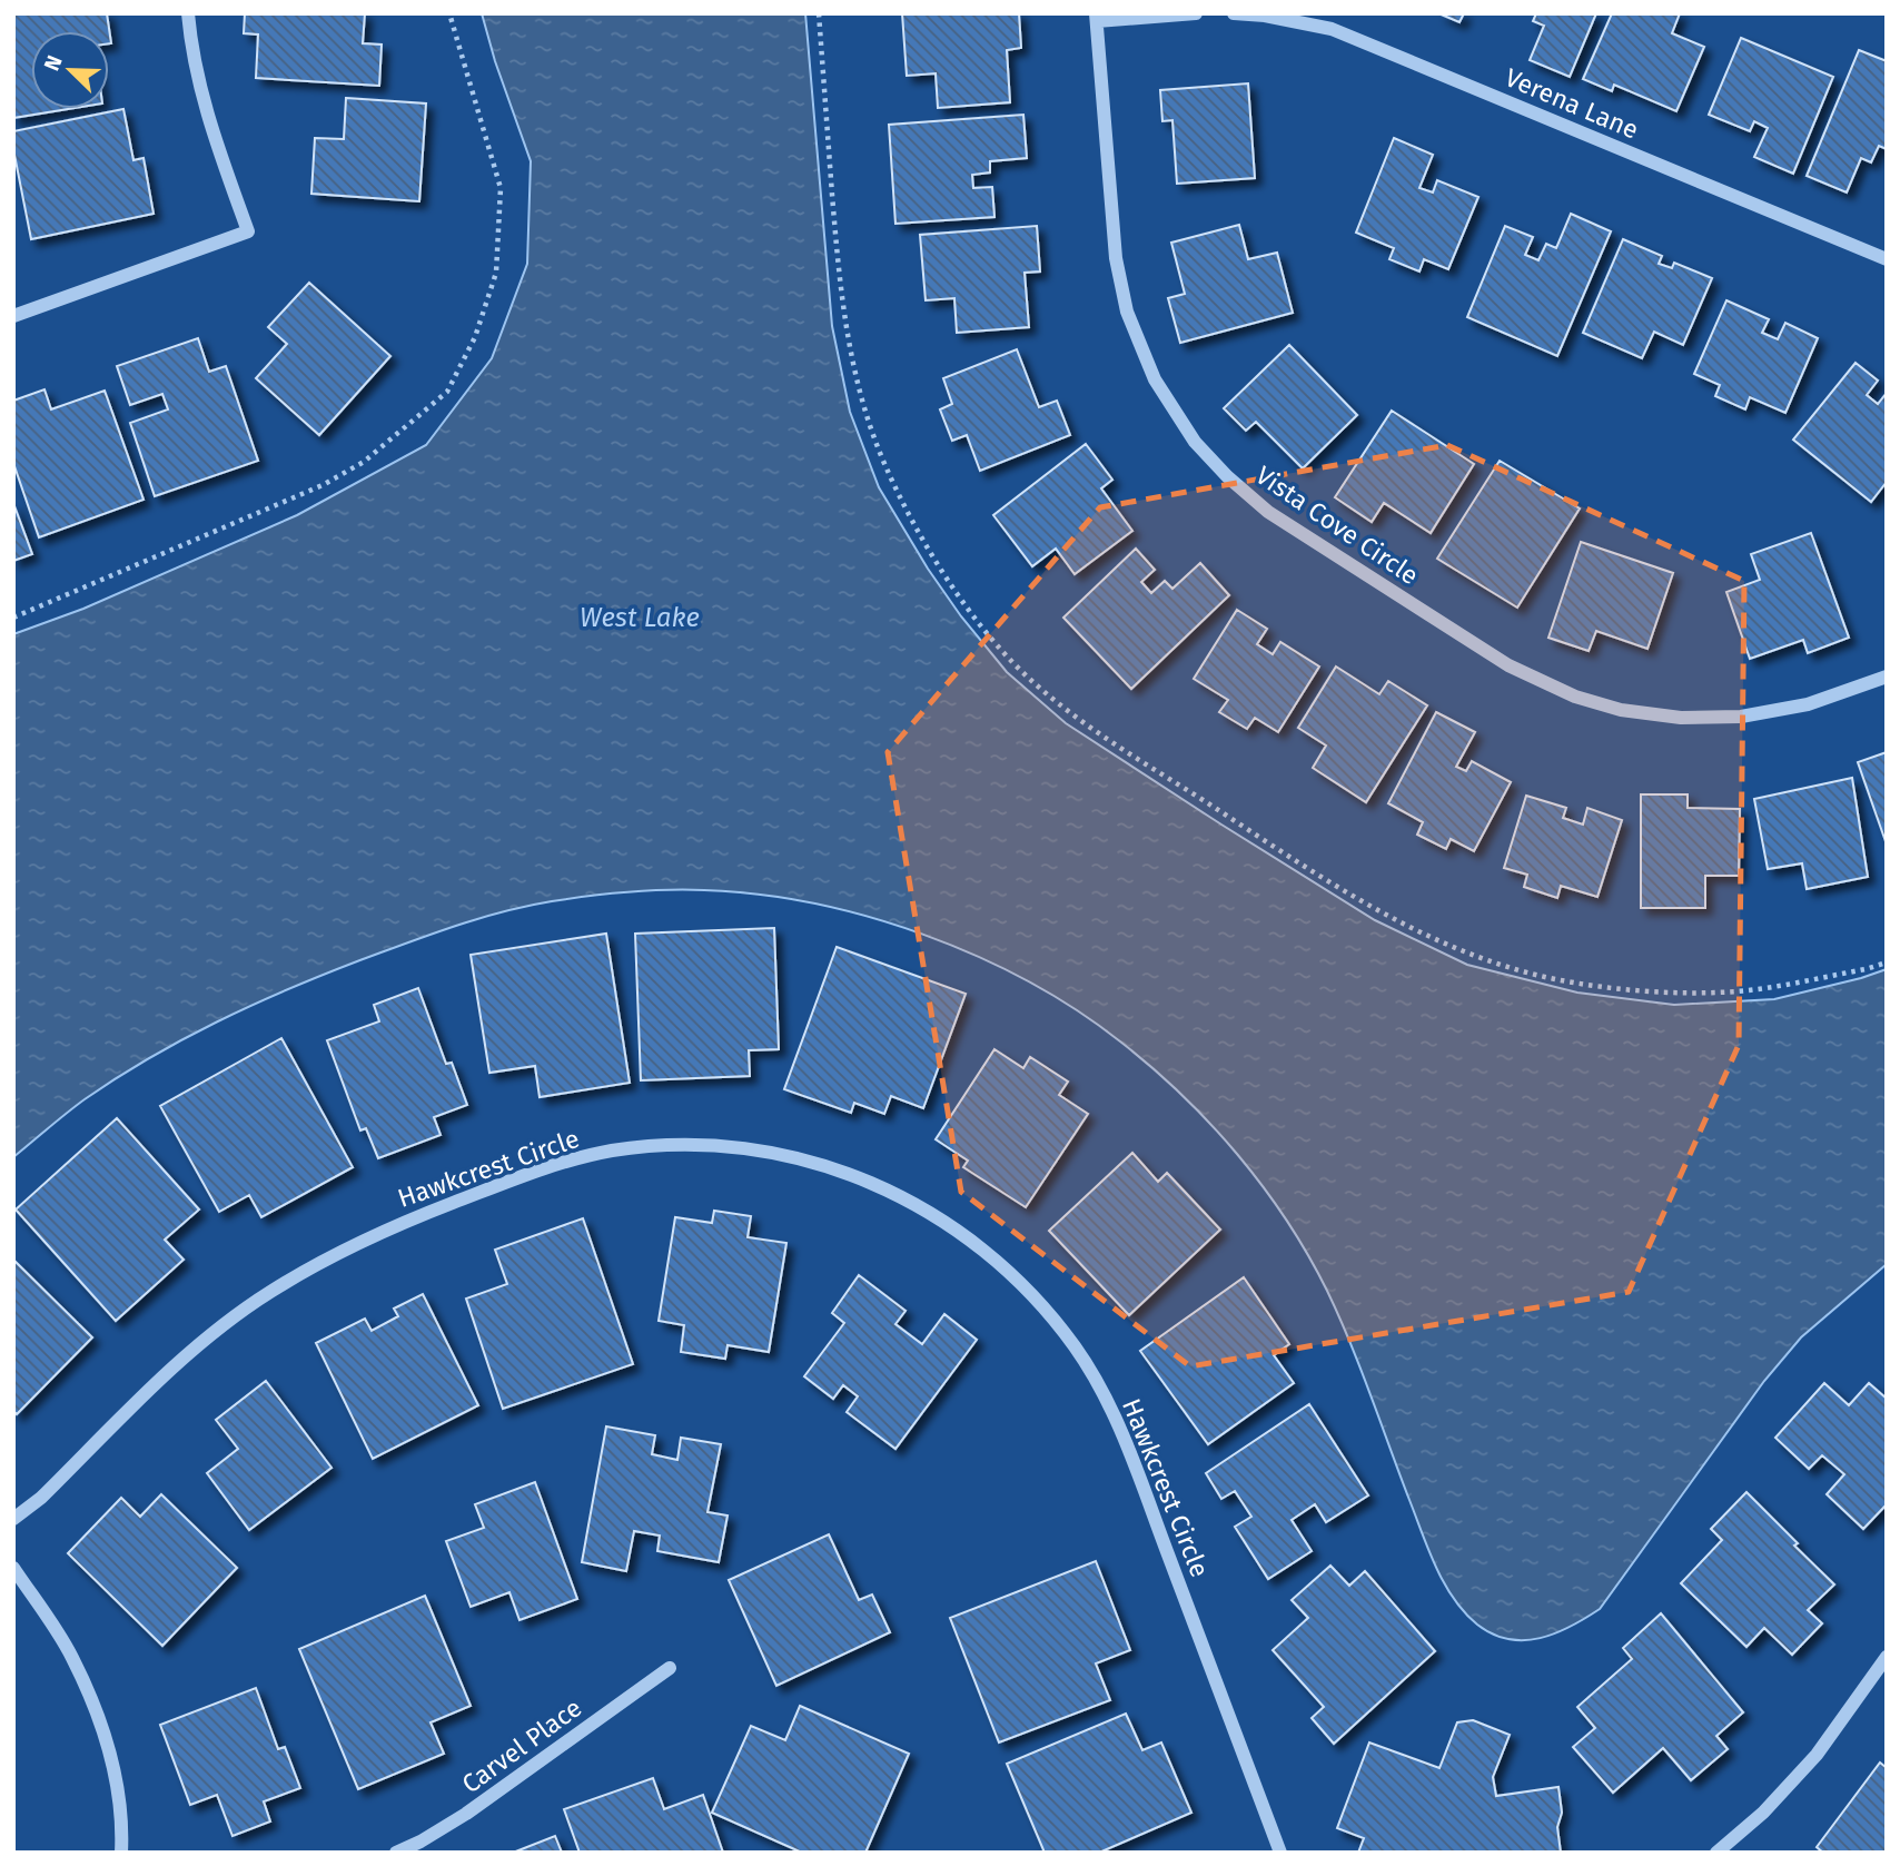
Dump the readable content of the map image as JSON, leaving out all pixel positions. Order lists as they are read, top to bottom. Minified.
{"streets":{"street":["Verena Lane","Vista Cove Circle","Hawkcrest Circle","Carvel Place"]},"water":["West Lake"],"north":"top left"}
